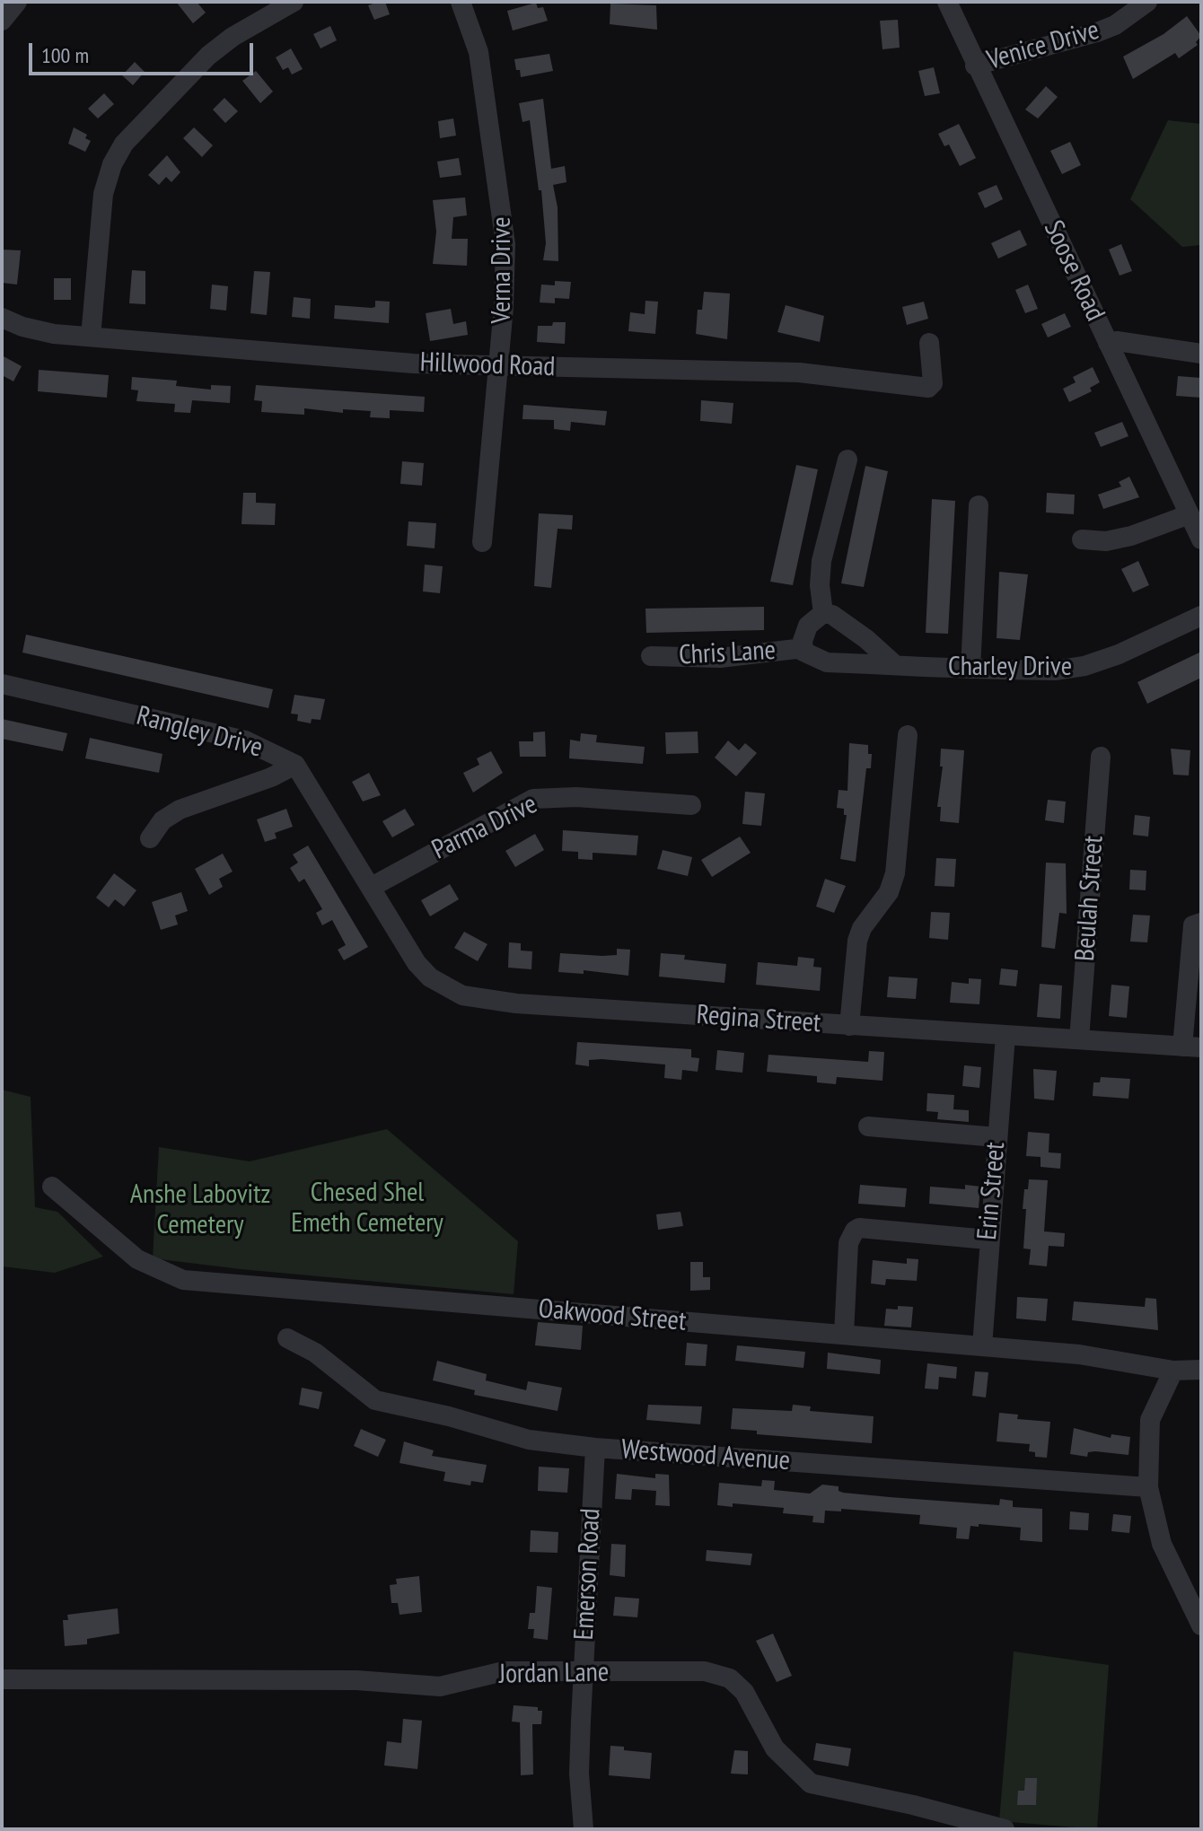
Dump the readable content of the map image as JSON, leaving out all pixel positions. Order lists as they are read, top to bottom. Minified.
{"streets":{"street":["Venice Drive","Verna Drive","Soose Road","Hillwood Road","Chris Lane","Charley Drive","Rangley Drive","Parma Drive","Beulah Street","Regina Street","Erin Street","Oakwood Street","Westwood Avenue","Emerson Road","Jordan Lane"]},"crossings":[["Venice Drive","Soose Road"],["Verna Drive","Hillwood Road"],["Chris Lane","Charley Drive"],["Rangley Drive","Parma Drive"],["Rangley Drive","Regina Street"],["Parma Drive","Regina Street"],["Beulah Street","Regina Street"],["Regina Street","Erin Street"],["Erin Street","Oakwood Street"],["Westwood Avenue","Emerson Road"],["Emerson Road","Jordan Lane"]],"parks":["Chesed Shel Emeth Cemetery","Anshe Labovitz Cemetery"],"scale_bar":"100 m"}
